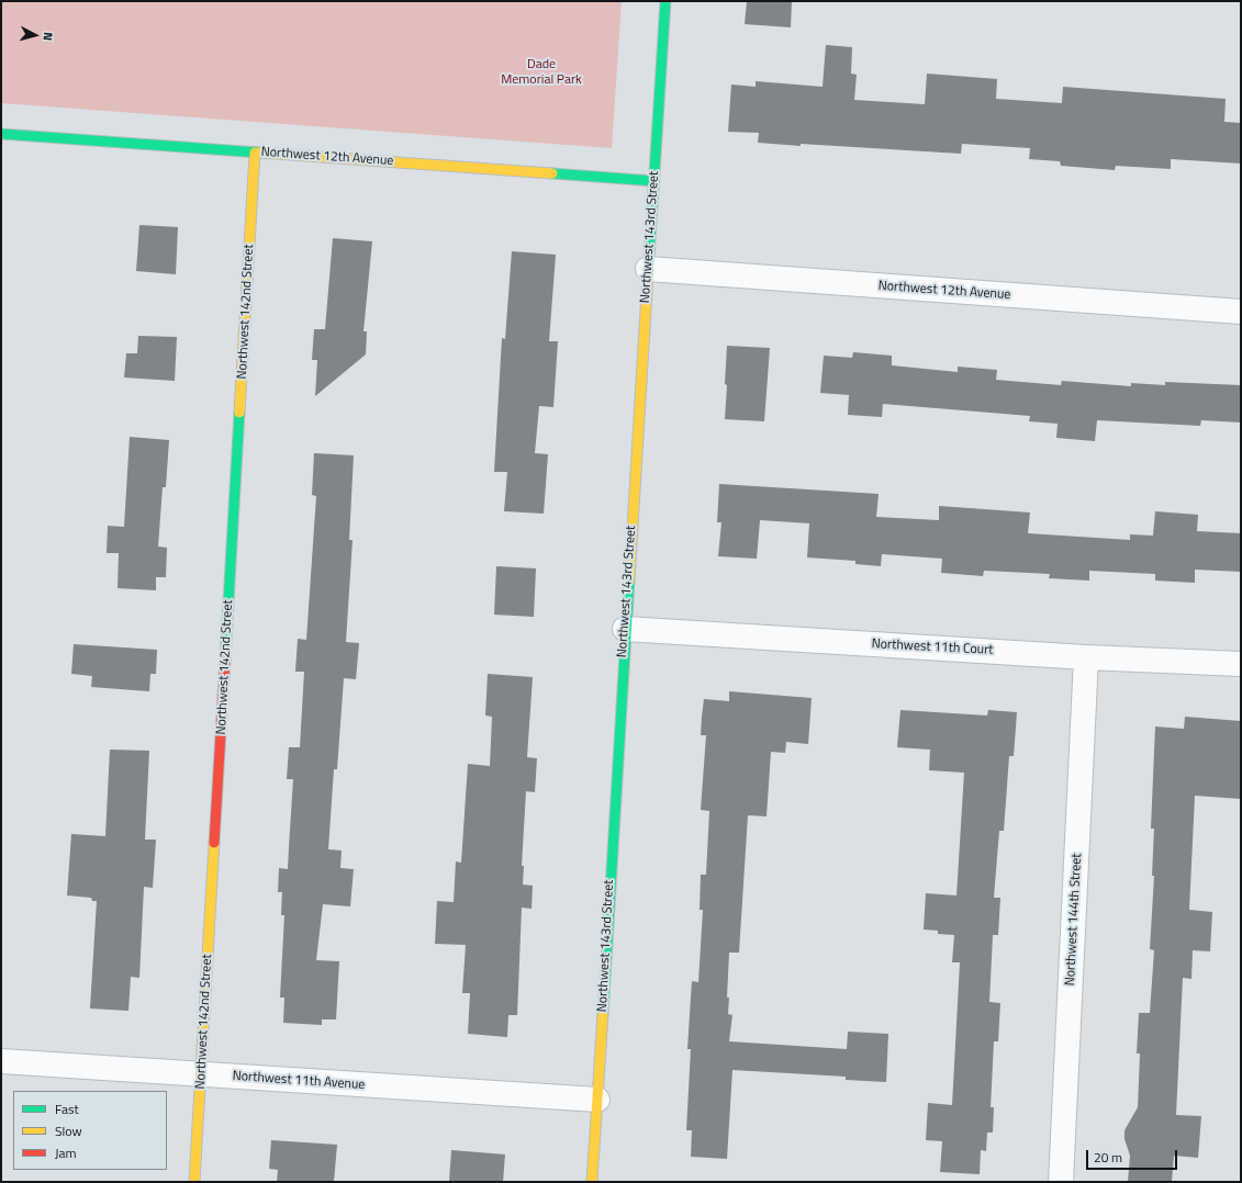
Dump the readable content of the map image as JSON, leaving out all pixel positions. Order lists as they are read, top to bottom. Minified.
{"streets":{"street":["Northwest 12th Avenue","Northwest 143rd Street","Northwest 142nd Street","Northwest 11th Court","Northwest 144th Street","Northwest 11th Avenue"]},"crossings":[["Northwest 12th Avenue","Northwest 143rd Street"],["Northwest 12th Avenue","Northwest 142nd Street"],["Northwest 143rd Street","Northwest 11th Court"],["Northwest 143rd Street","Northwest 11th Avenue"],["Northwest 142nd Street","Northwest 11th Avenue"],["Northwest 11th Court","Northwest 144th Street"]],"parks":["Dade Memorial Park"],"legend":["Fast","Slow","Jam"],"scale_bar":"20 m","north":"right"}
